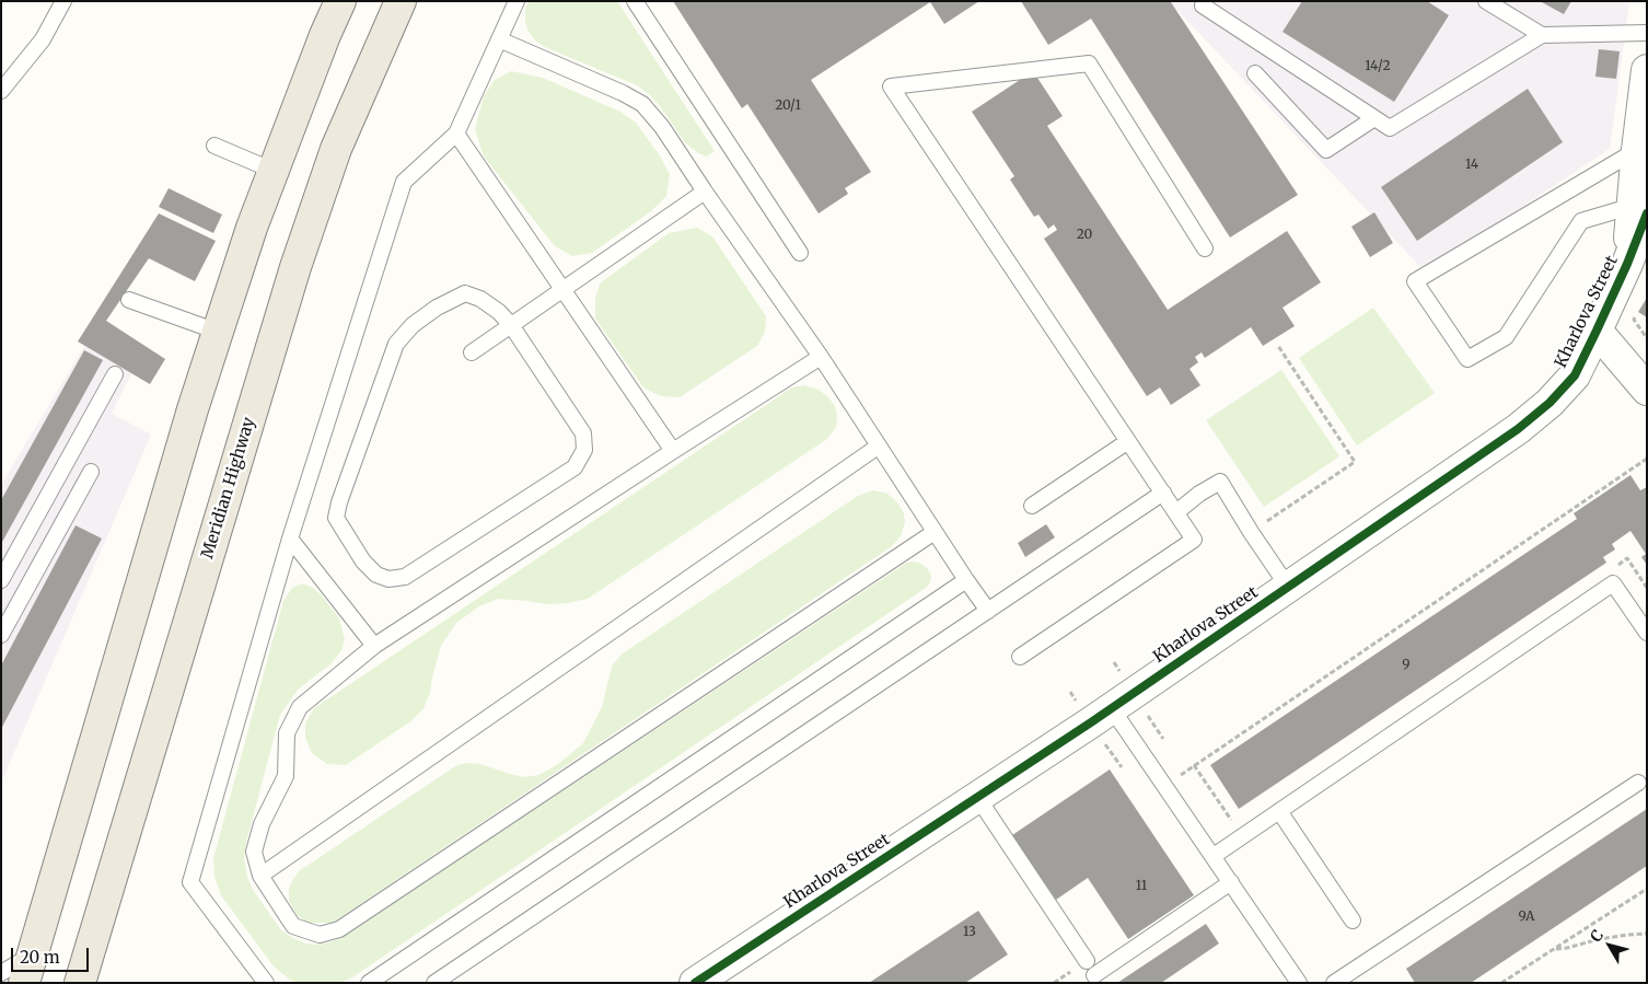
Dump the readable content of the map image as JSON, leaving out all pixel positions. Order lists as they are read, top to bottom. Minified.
{"streets":{"main road":["Meridian Highway"],"street":["Kharlova Street"]},"house_numbers":["14/2","20/1","14","20","9","11","9А","13"],"scale_bar":"20 m","north":"top left"}
